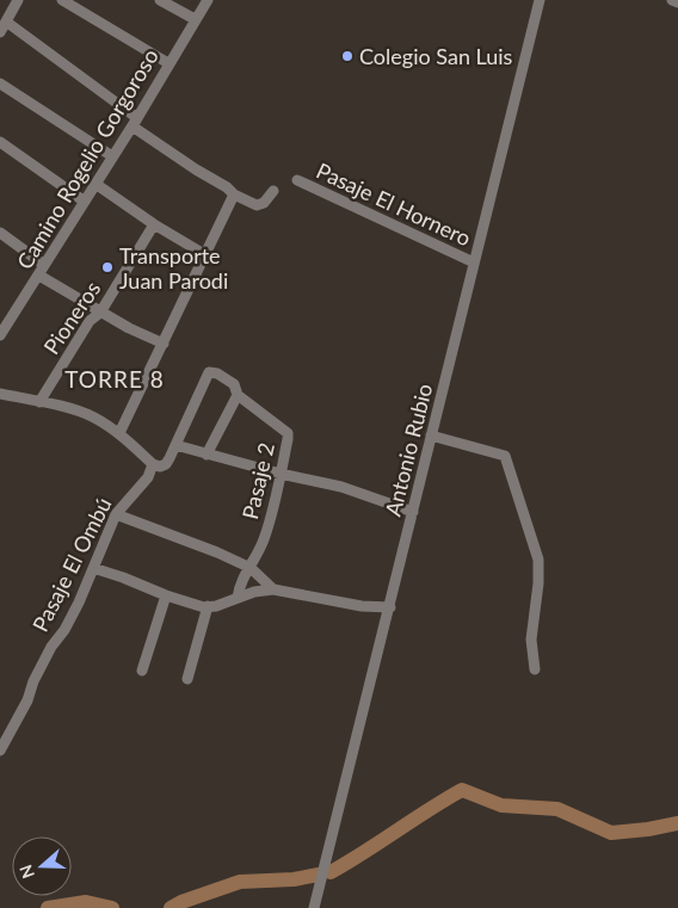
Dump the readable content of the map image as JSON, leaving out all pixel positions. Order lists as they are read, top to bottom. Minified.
{"streets":{"street":["Camino Rogelio Gorgoroso","Pasaje El Hornero","Pioneros","Antonio Rubio","Pasaje 2","Pasaje El Ombú"]},"crossings":[["Pasaje El Hornero","Antonio Rubio"]],"districts":["TORRE 8"],"places":["Colegio San Luis","Transporte Juan Parodi"],"north":"left"}
